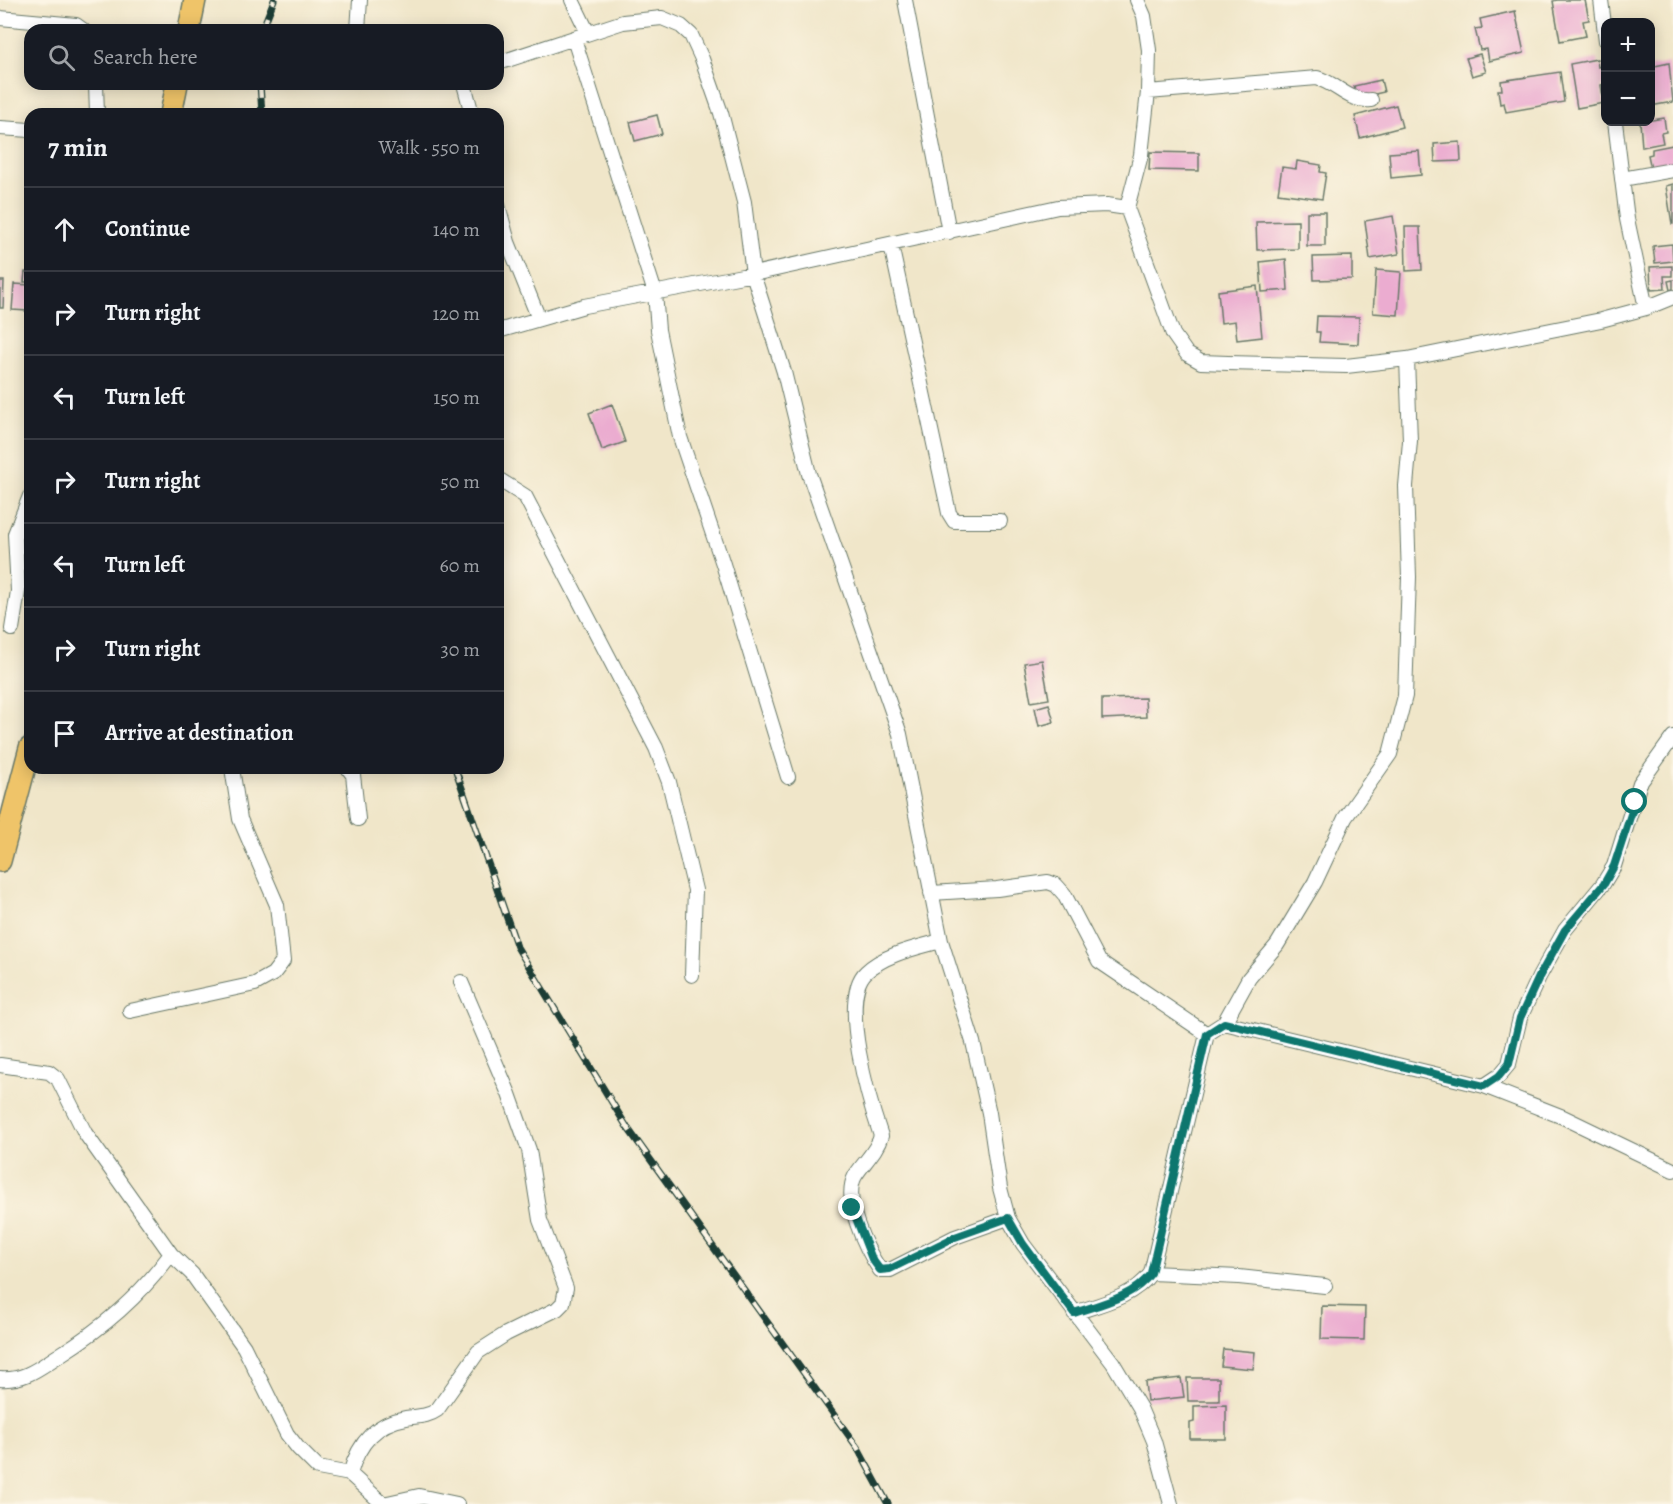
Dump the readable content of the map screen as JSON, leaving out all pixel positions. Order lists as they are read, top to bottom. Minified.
{"page":{"map_buttons":["+","−"],"search":"Search here","heading":["7 min","Walk · 550 m"],"list":[["Continue","140 m"],["Turn right","120 m"],["Turn left","150 m"],["Turn right","50 m"],["Turn left","60 m"],["Turn right","30 m"],"Arrive at destination"]}}
